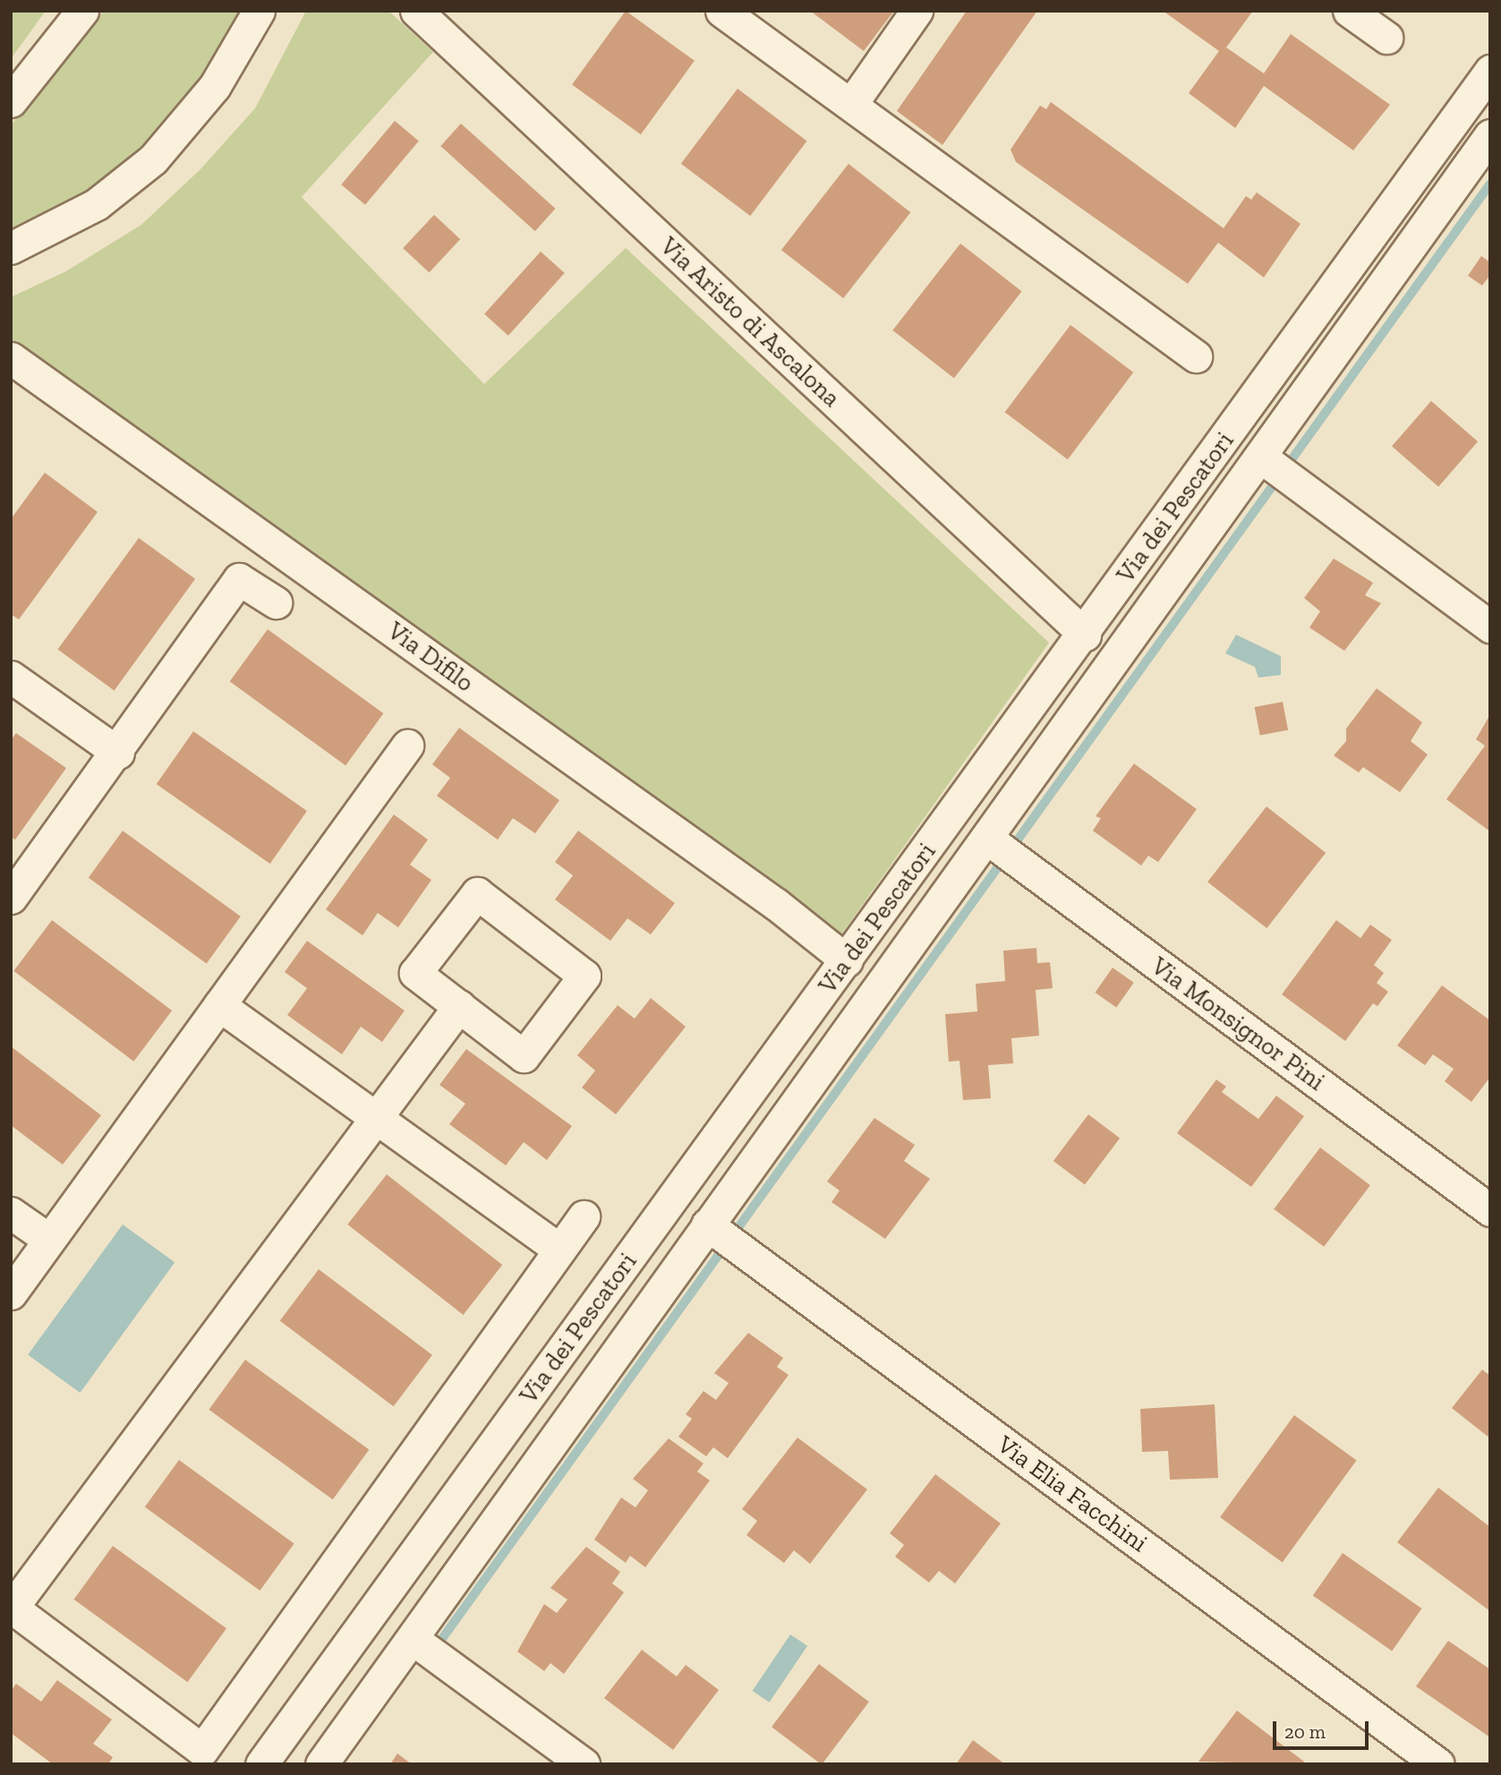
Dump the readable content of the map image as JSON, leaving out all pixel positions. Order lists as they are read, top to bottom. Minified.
{"streets":{"street":["Via Aristo di Ascalona","Via dei Pescatori","Via Difilo","Via Monsignor Pini","Via Elia Facchini"]},"crossings":[["Via Aristo di Ascalona","Via dei Pescatori"],["Via dei Pescatori","Via Difilo"],["Via dei Pescatori","Via Monsignor Pini"],["Via dei Pescatori","Via Elia Facchini"]],"scale_bar":"20 m"}
